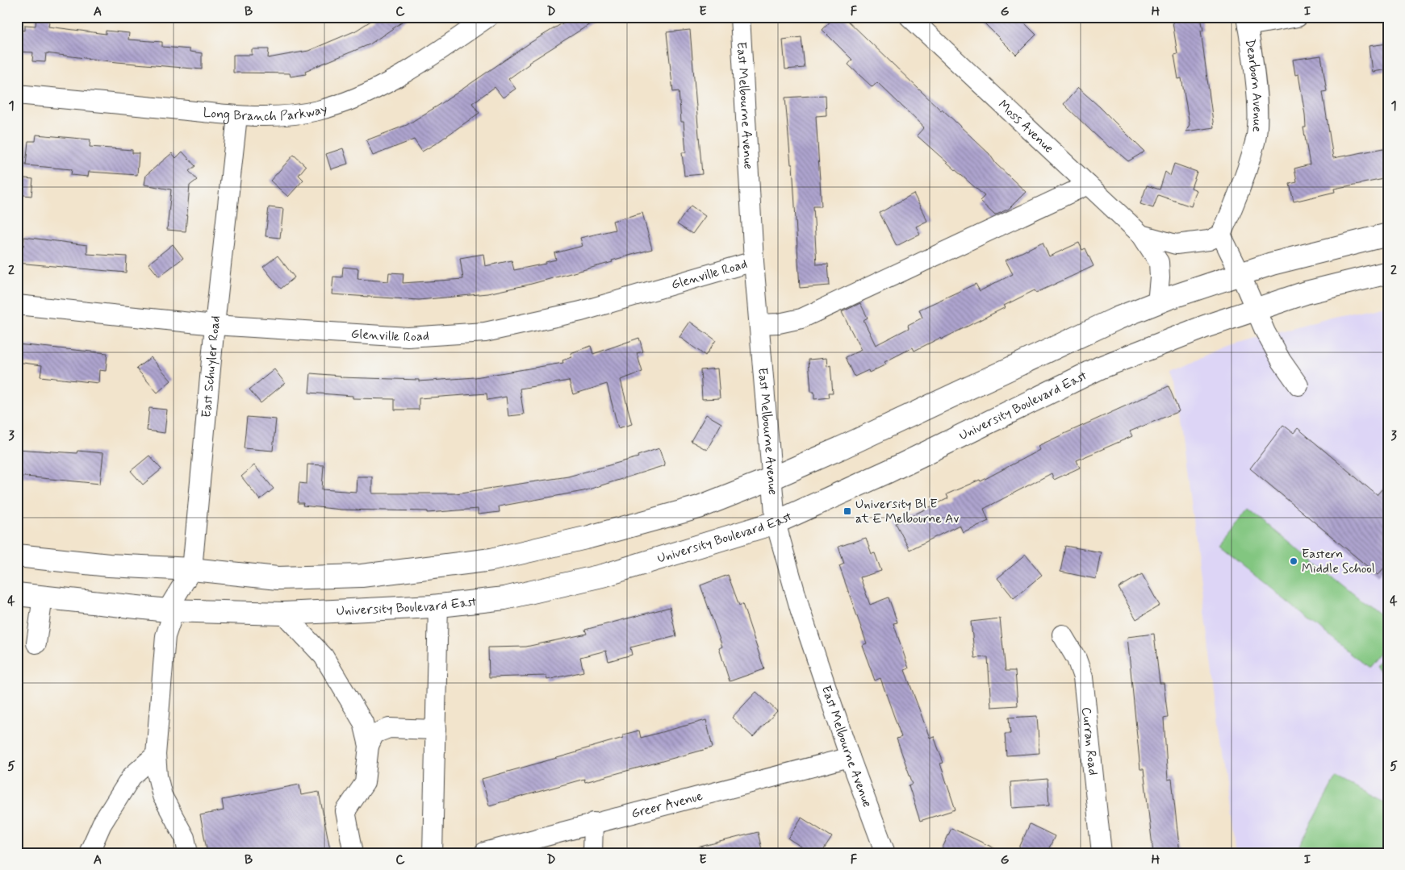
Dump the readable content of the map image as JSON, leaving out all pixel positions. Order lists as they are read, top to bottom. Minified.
{"streets":{"main road":["University Boulevard East"],"street":["Dearborn Avenue","East Melbourne Avenue","Long Branch Parkway","Moss Avenue","Glenville Road","East Schuyler Road","Curran Road","Greer Avenue"]},"crossings":[["Dearborn Avenue","Moss Avenue"],["East Melbourne Avenue","Glenville Road"],["East Melbourne Avenue","University Boulevard East"],["East Melbourne Avenue","Greer Avenue"],["Long Branch Parkway","East Schuyler Road"],["Glenville Road","East Schuyler Road"],["East Schuyler Road","University Boulevard East"]],"places":{"transit":["University Bl E at E Melbourne Av"],"other":["Eastern Middle School"]},"grid":{"columns":["A","B","C","D","E","F","G","H","I"],"rows":["1","2","3","4","5"]}}
